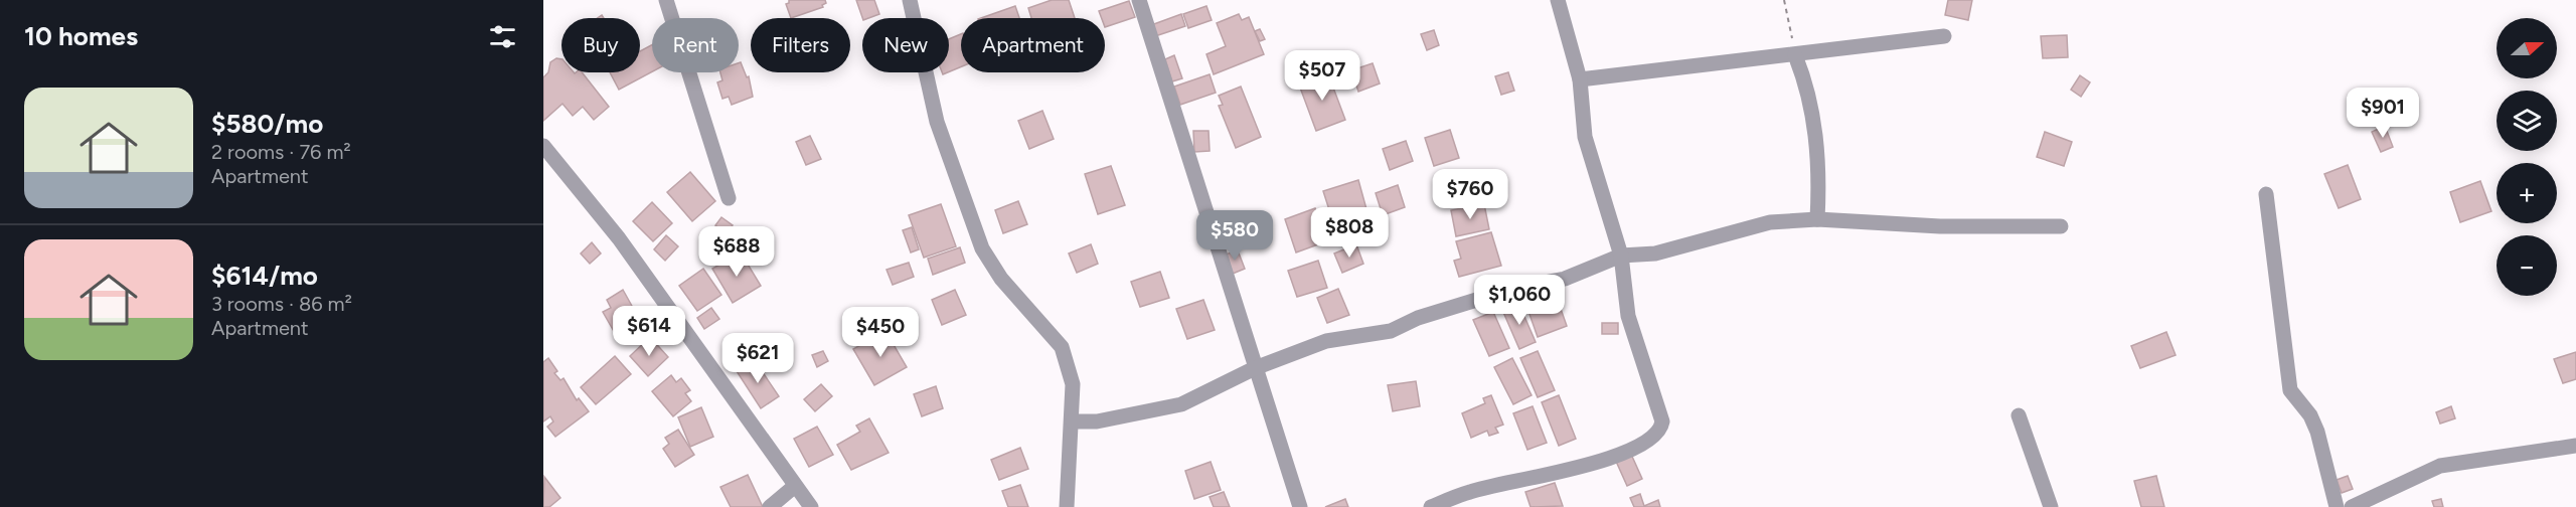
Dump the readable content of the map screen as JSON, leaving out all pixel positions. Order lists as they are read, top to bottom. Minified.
{"north":"right","page":{"heading":"10 homes","map_buttons":["+","−"],"chip":["Buy","Rent","Filters","New","Apartment"],"price":["$507","$901","$760","$808","$580","$688","$1,060","$614","$450","$621"],"list":[{"name":"$580/mo","note":"2 rooms · 76 m² · Apartment"},{"name":"$614/mo","note":"3 rooms · 86 m² · Apartment"}]}}
